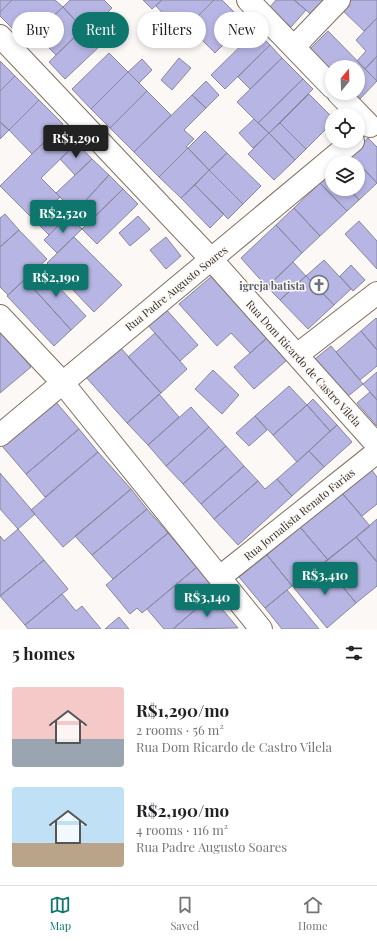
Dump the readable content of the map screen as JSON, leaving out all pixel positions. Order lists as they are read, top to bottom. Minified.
{"streets":{"street":["Rua Padre Augusto Soares","Rua Dom Ricardo de Castro Vilela","Rua Jornalista Renato Farias"]},"crossings":[["Rua Padre Augusto Soares","Rua Dom Ricardo de Castro Vilela"]],"places":{"church":["igreja batista"]},"north":"top","page":{"chip":["Buy","Rent","Filters","New"],"price":["R$1,290","R$2,520","R$2,190","R$3,410","R$3,140"],"heading":"5 homes","list":[{"name":"R$1,290/mo","note":"2 rooms · 56 m² · Rua Dom Ricardo de Castro Vilela"},{"name":"R$2,190/mo","note":"4 rooms · 116 m² · Rua Padre Augusto Soares"}],"tabs":["Map","Saved","Home"]}}
